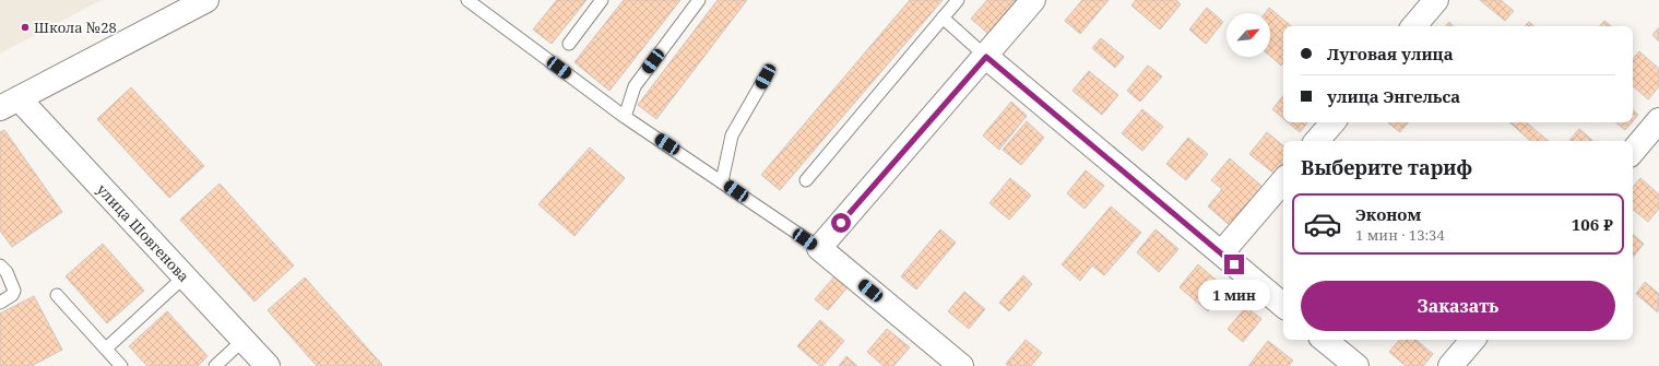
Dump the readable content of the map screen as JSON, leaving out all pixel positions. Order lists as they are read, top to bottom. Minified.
{"streets":{"street":["улица Шовгенова"]},"places":["Школа №28"],"north":"top right","page":{"banner":["Луговая улица","улица Энгельса"],"heading":"Выберите тариф","list":[{"name":"Эконом","note":"1 мин · 13:34","value":"106 ₽"}],"buttons":"Заказать","bubble":"1 мин"}}
